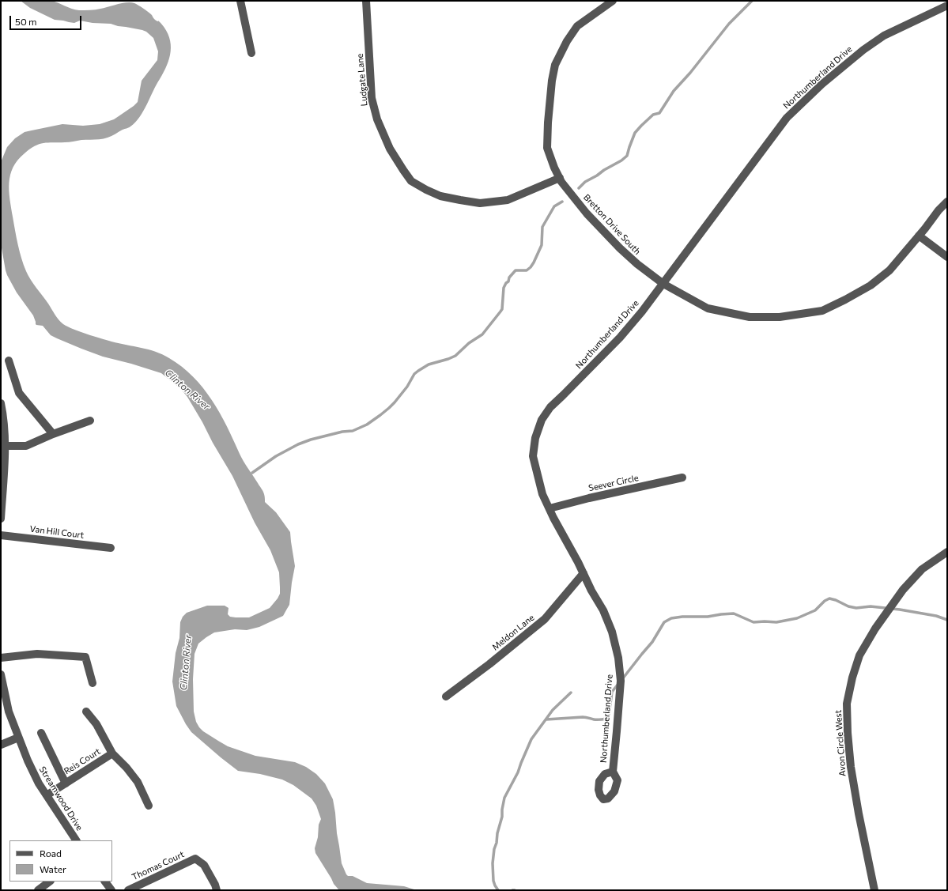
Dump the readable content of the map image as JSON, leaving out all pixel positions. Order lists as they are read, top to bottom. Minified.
{"streets":{"street":["Northumberland Drive","Ludgate Lane","Bretton Drive South","Seever Circle","Van Hill Court","Meldon Lane","Avon Circle West","Reis Court","Streamwood Drive","Thomas Court"]},"crossings":[["Northumberland Drive","Bretton Drive South"],["Northumberland Drive","Seever Circle"],["Northumberland Drive","Meldon Lane"],["Ludgate Lane","Bretton Drive South"],["Reis Court","Streamwood Drive"]],"water":["Clinton River"],"legend":["Road","Water"],"scale_bar":"50 m"}
